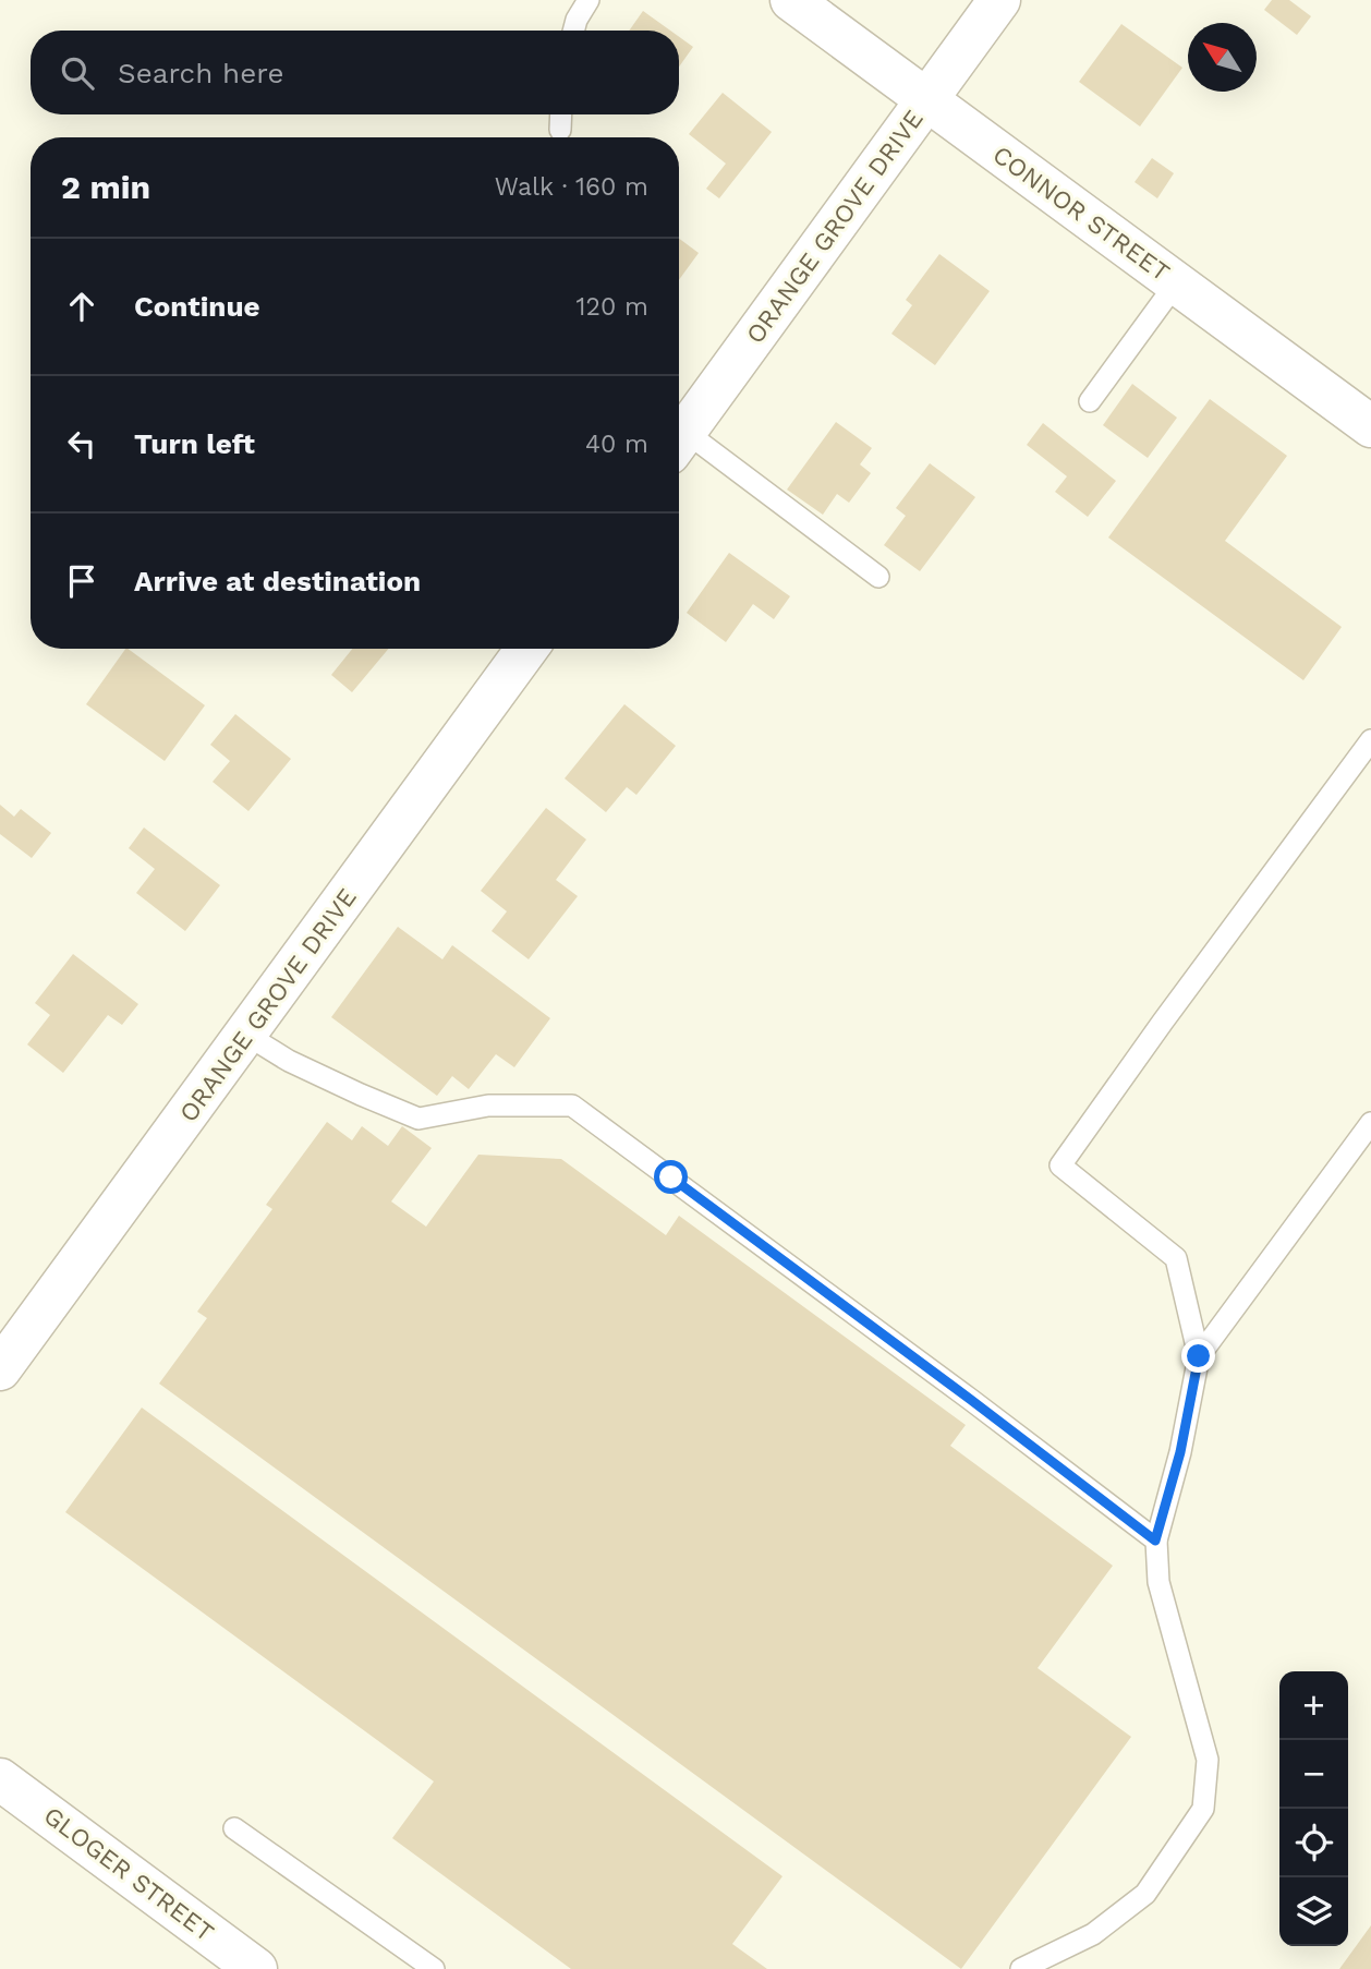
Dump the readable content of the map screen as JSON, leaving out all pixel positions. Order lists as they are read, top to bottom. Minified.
{"streets":{"street":["CONNOR STREET","ORANGE GROVE DRIVE","GLOGER STREET"]},"crossings":[["CONNOR STREET","ORANGE GROVE DRIVE"]],"north":"top left","page":{"search":"Search here","heading":["2 min","Walk · 160 m"],"list":[["Continue","120 m"],["Turn left","40 m"],"Arrive at destination"],"map_buttons":["+","−"]}}
